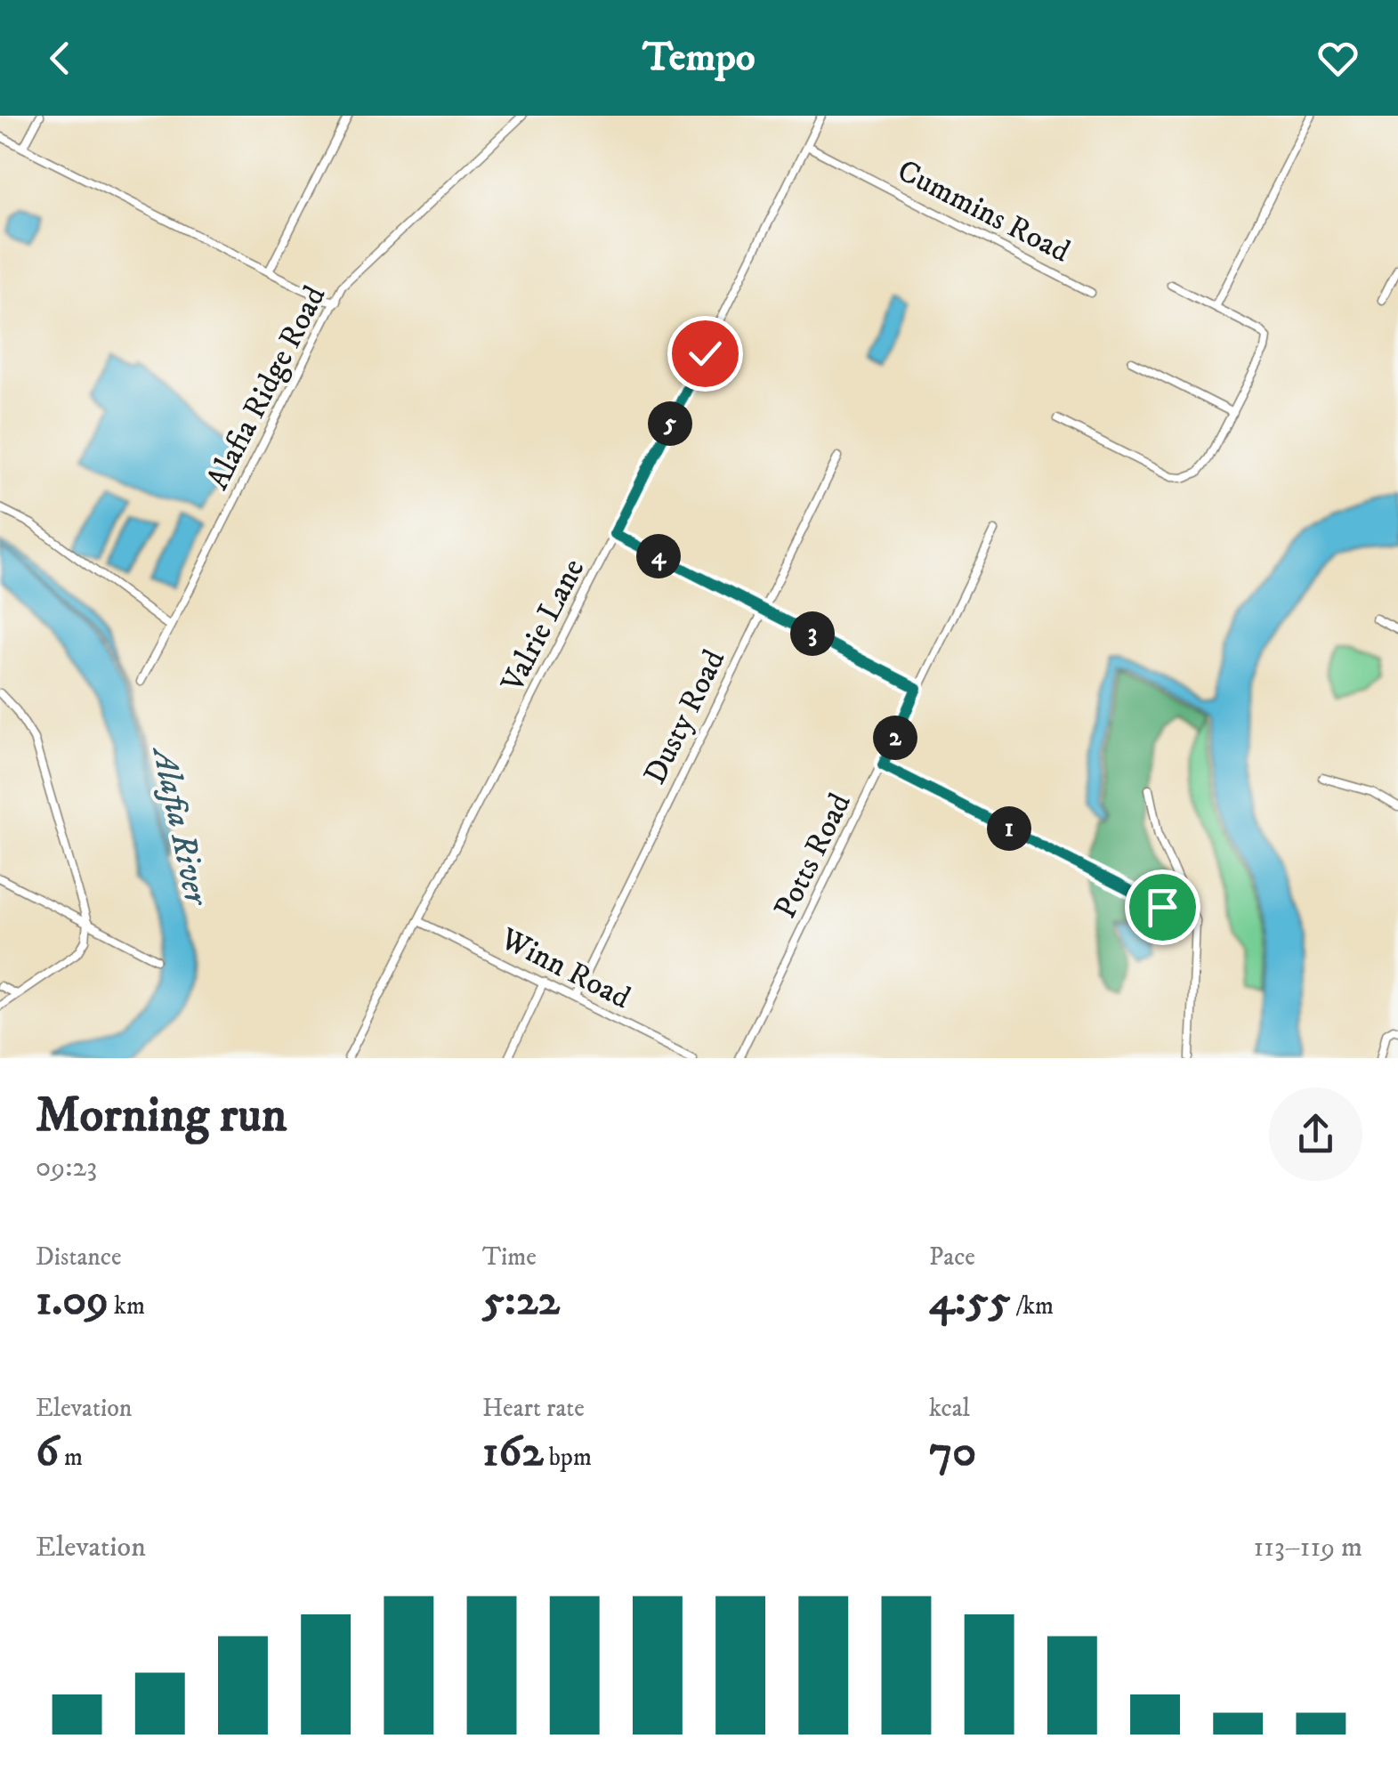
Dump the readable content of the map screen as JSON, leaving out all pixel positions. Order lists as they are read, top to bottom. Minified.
{"streets":{"street":["Cummins Road","Alafia Ridge Road","Valrie Lane","Dusty Road","Potts Road","Winn Road"]},"crossings":[["Cummins Road","Valrie Lane"],["Valrie Lane","Winn Road"],["Dusty Road","Winn Road"]],"water":["Alafia River"],"page":{"header":"Tempo","pins":["5","4","3","2","1"],"heading":["Morning run","09:23"],"stats":[["Distance","1.09 km"],["Time","5:22"],["Pace","4:55 /km"],["Elevation","6 m"],["Heart rate","162 bpm"],["kcal","70"]],"chart":["Elevation","113–119 m"]}}
